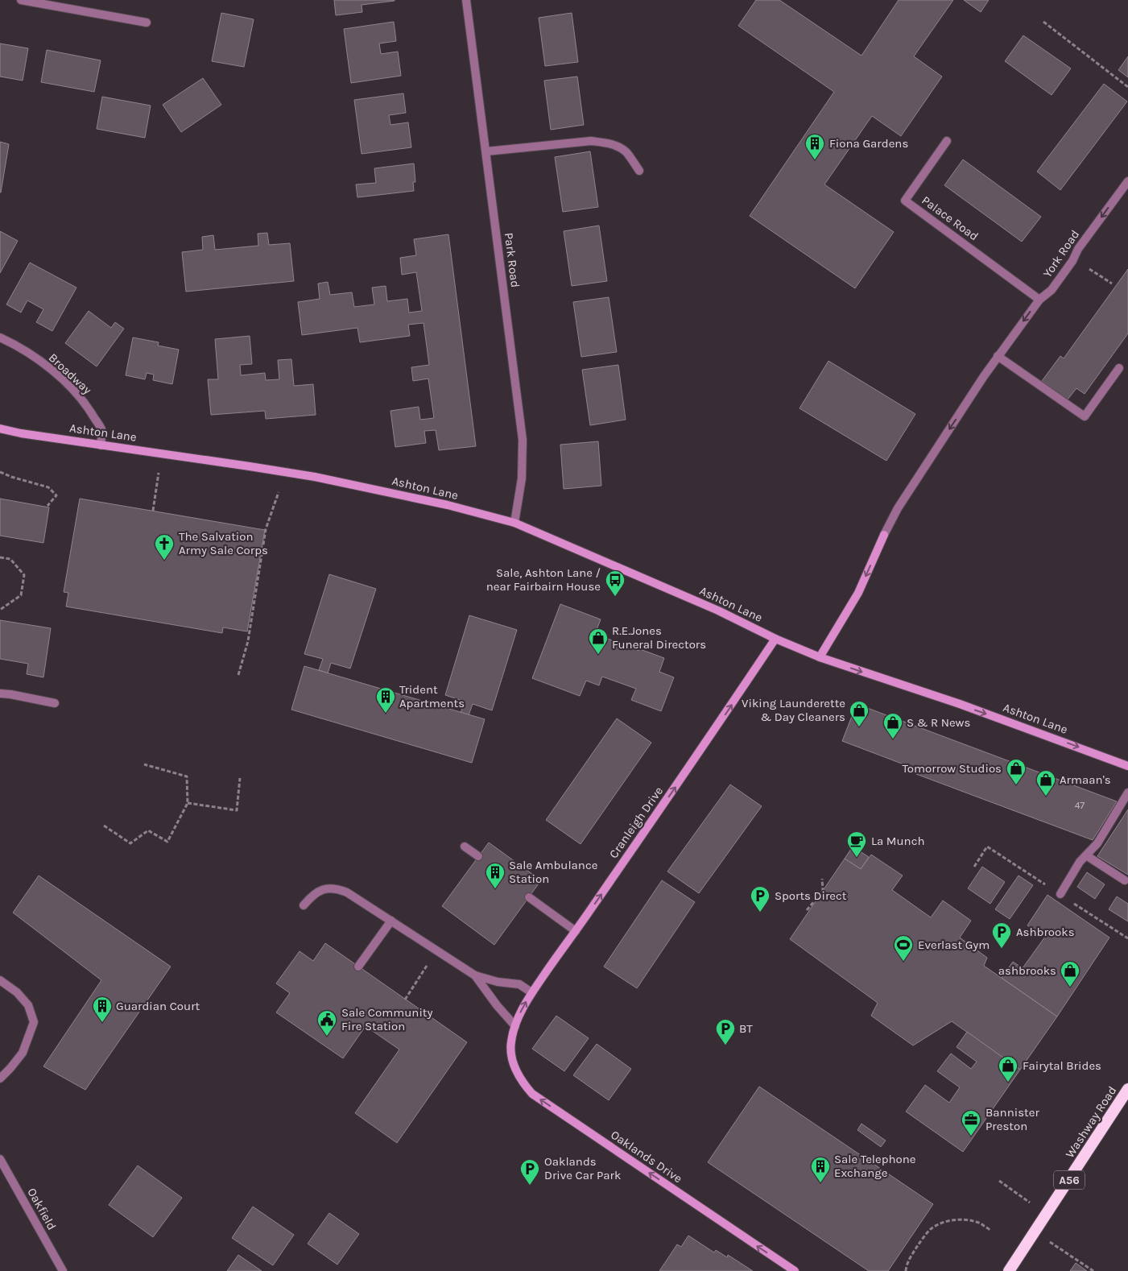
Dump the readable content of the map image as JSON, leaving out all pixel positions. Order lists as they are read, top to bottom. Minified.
{"streets":{"highway":["Washway Road","A56"],"main road":["Ashton Lane","Cranleigh Drive","Oaklands Drive"],"street":["Palace Road","York Road","Park Road","Broadway","Oakfield"]},"crossings":[["Palace Road","York Road"],["Park Road","Ashton Lane"],["Broadway","Ashton Lane"],["Ashton Lane","Cranleigh Drive"],["Cranleigh Drive","Oaklands Drive"]],"one_way":["York Road","Cranleigh Drive","Oaklands Drive"],"places":{"building":["Fiona Gardens","Trident Apartments","Sale Ambulance Station","Guardian Court","Sale Telephone Exchange"],"church":["The Salvation Army Sale Corps"],"bus stop":["Sale, Ashton Lane / near Fairbairn House"],"shop":["R.E.Jones Funeral Directors","Viking Launderette & Day Cleaners","S & R News","Tomorrow Studios","Armaan's","ashbrooks","Fairytal Brides"],"cafe":["La Munch"],"parking":["Sports Direct","Ashbrooks","BT","Oaklands Drive Car Park"],"sports":["Everlast Gym"],"public building":["Sale Community Fire Station"],"office":["Bannister Preston"]},"house_numbers":["47"]}
